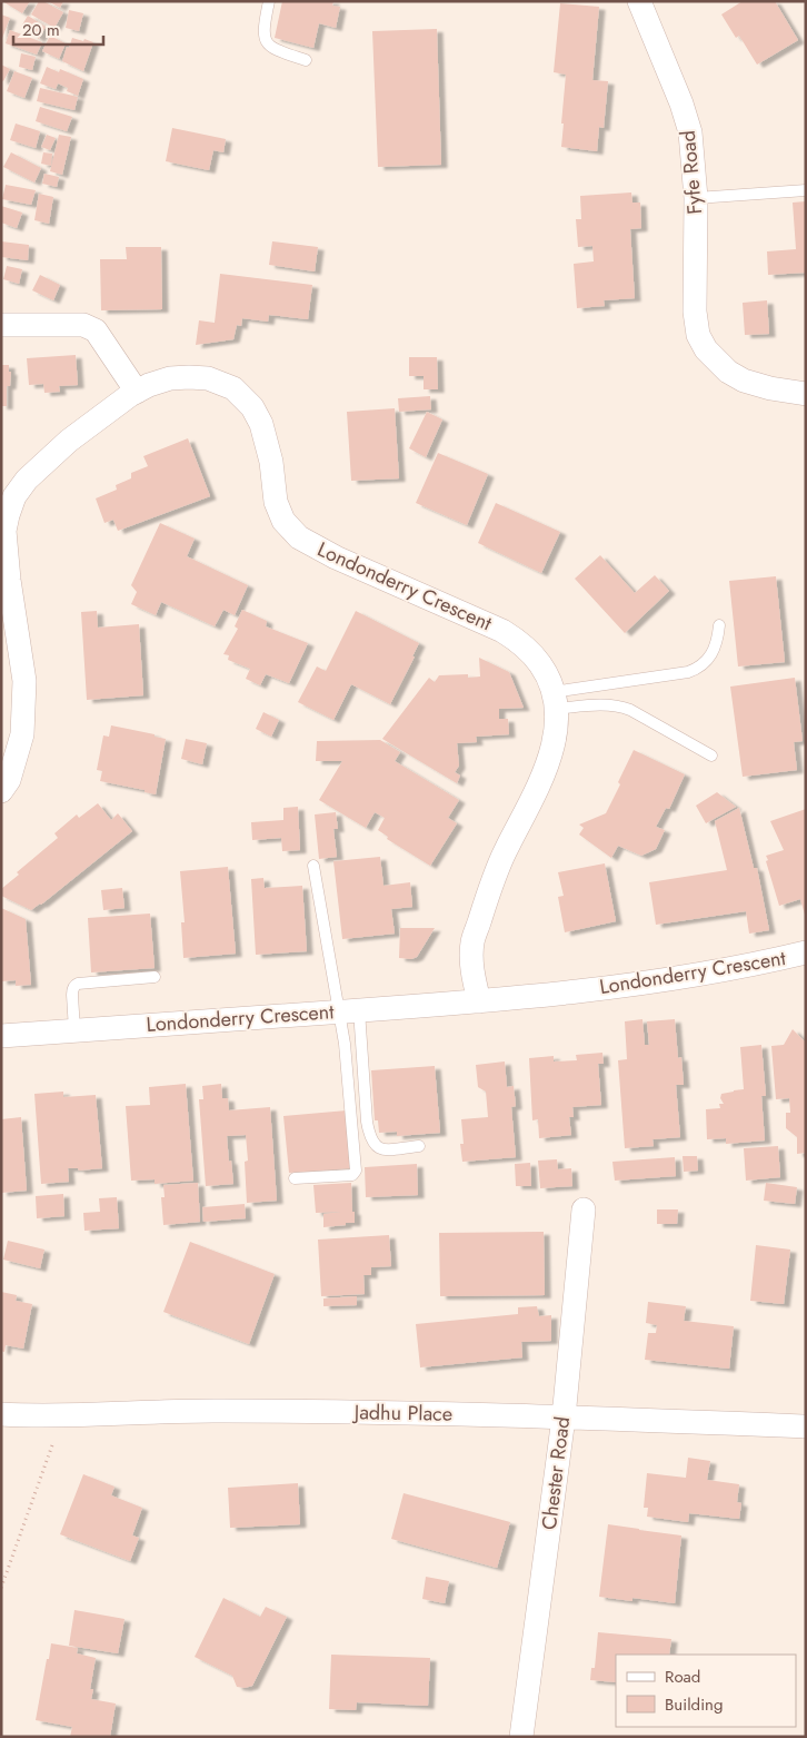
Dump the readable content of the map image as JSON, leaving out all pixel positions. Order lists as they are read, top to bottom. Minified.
{"streets":{"street":["Fyfe Road","Londonderry Crescent","Jadhu Place","Chester Road"]},"crossings":[["Jadhu Place","Chester Road"]],"legend":["Road","Building"],"scale_bar":"20 m"}
